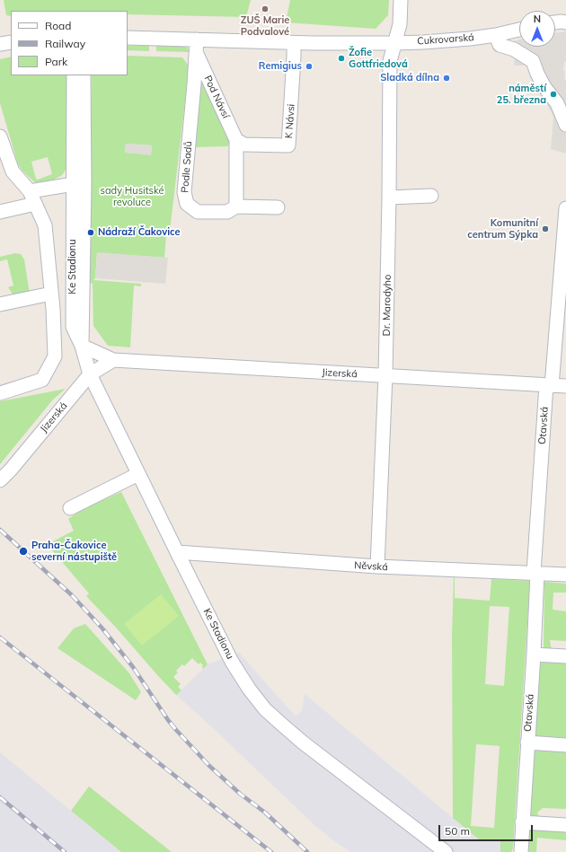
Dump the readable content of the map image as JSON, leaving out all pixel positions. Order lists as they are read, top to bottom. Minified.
{"streets":{"street":["Cukrovarská","Pod Návsí","K Návsi","Podle Sadů","Ke Stadionu","Dr. Marodyho","Jizerská","Otavská","Něvská"]},"crossings":[["Cukrovarská","K Návsi"],["Cukrovarská","Podle Sadů"],["Cukrovarská","Dr. Marodyho"],["Pod Návsí","K Návsi"],["Pod Návsí","Podle Sadů"],["Ke Stadionu","Jizerská"],["Ke Stadionu","Něvská"],["Dr. Marodyho","Jizerská"],["Dr. Marodyho","Něvská"],["Jizerská","Otavská"],["Otavská","Něvská"]],"parks":["sady Husitské revoluce"],"places":["ZUŠ Marie Podvalové","Žofie Gottfriedová","Remigius","Sladká dílna","náměstí 25. března","Komunitní centrum Sýpka","Nádraží Čakovice","Praha-Čakovice severní nástupiště"],"legend":["Road","Railway","Park"],"scale_bar":"50 m","north":"top"}
